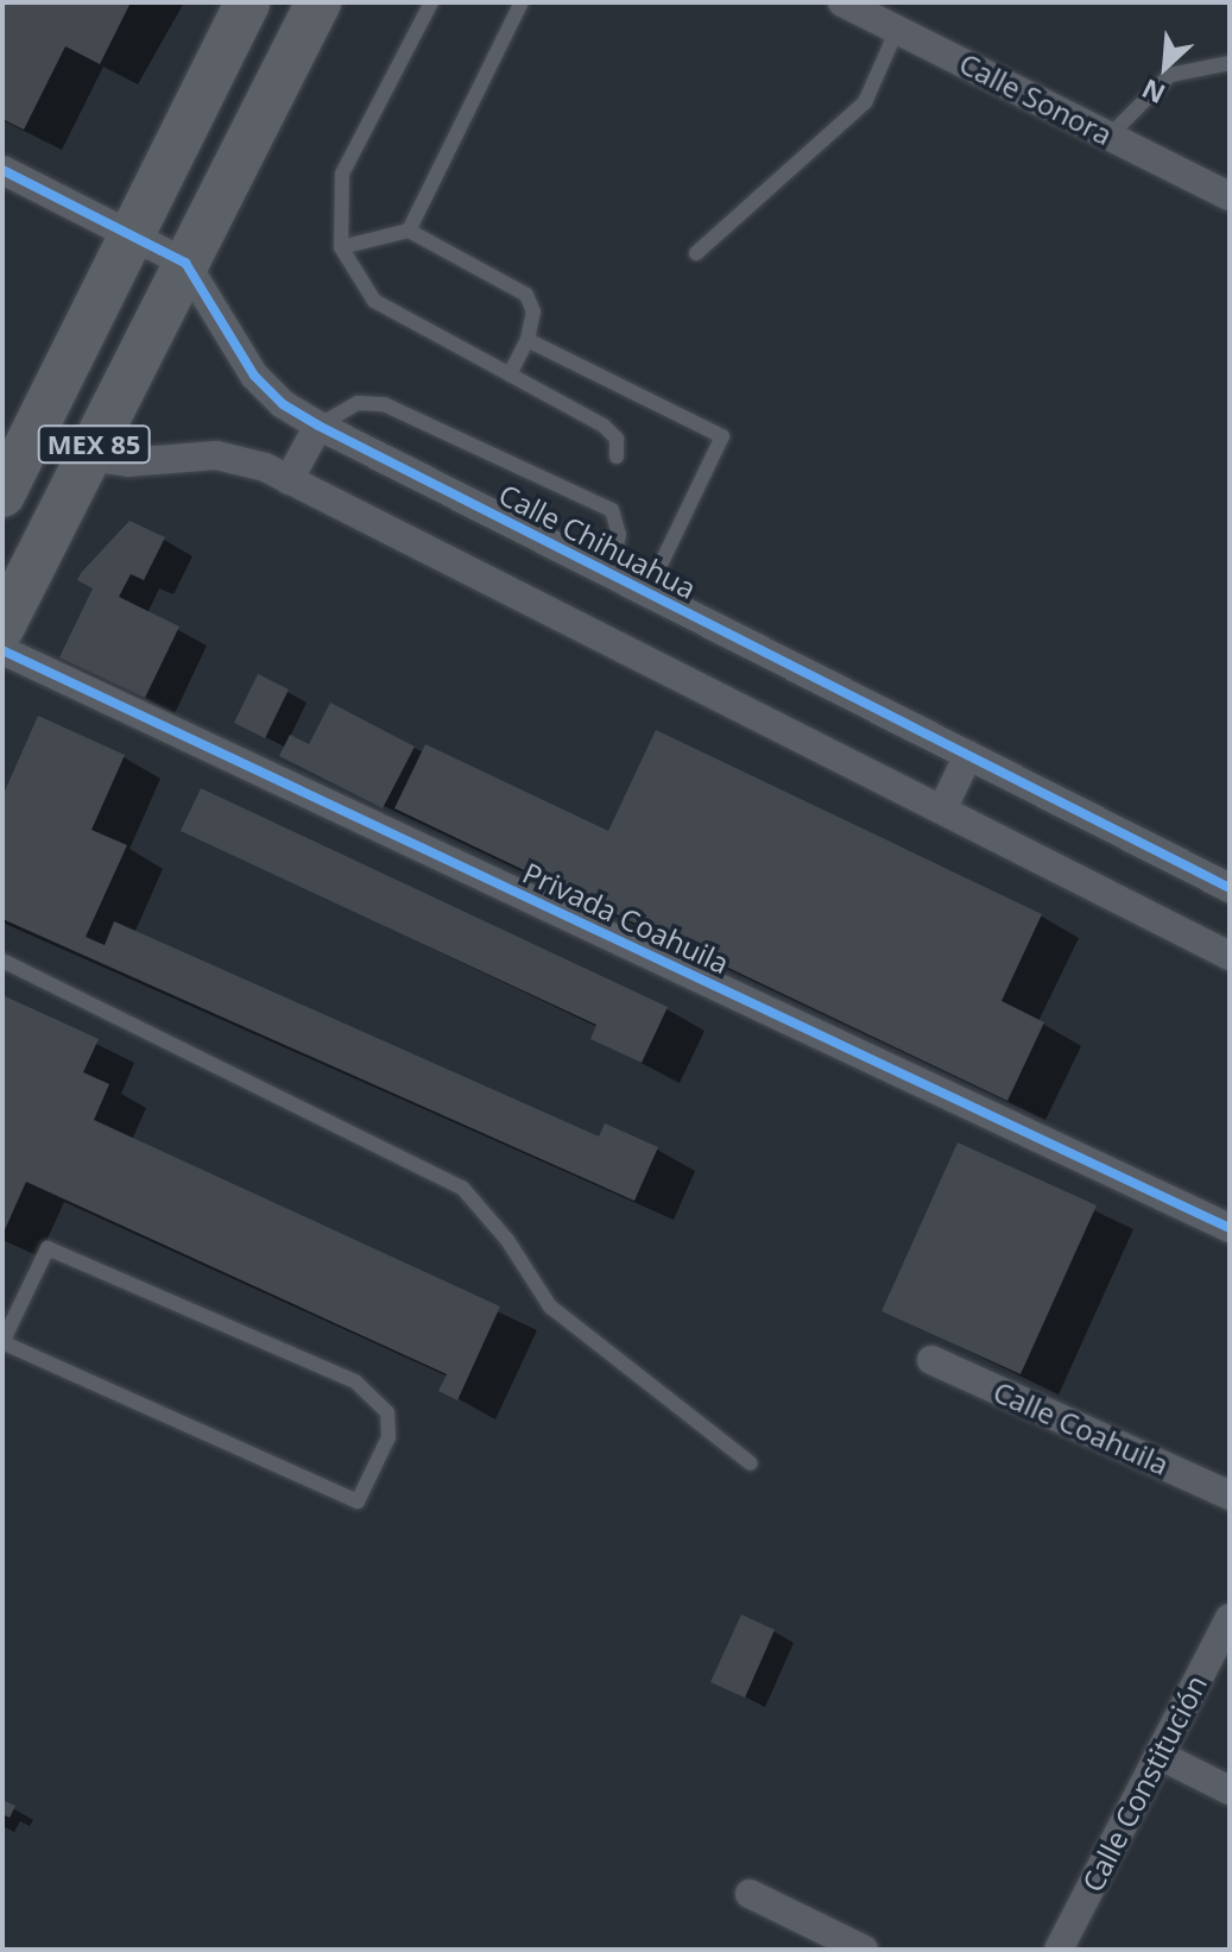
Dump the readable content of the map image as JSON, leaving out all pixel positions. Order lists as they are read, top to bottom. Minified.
{"streets":{"main road":["MEX 85"],"street":["Calle Sonora","Calle Chihuahua","Privada Coahuila","Calle Coahuila","Calle Constitución"]},"crossings":[["MEX 85","Calle Chihuahua"]],"north":"bottom left"}
